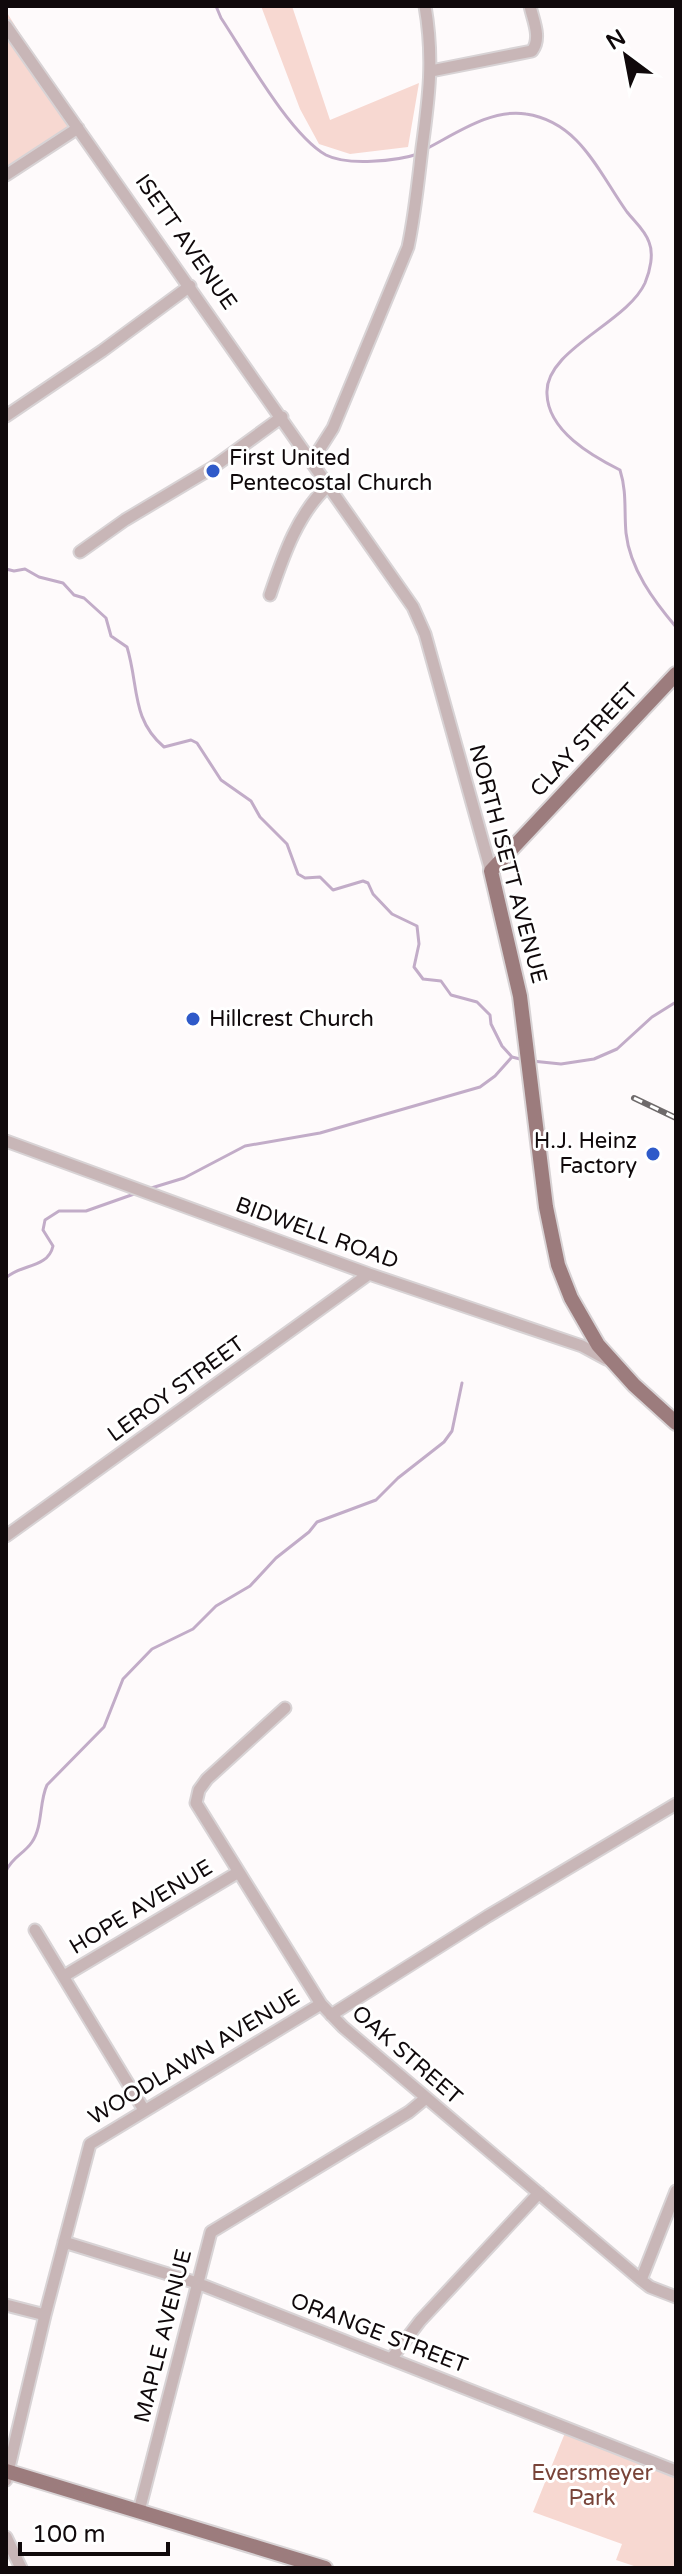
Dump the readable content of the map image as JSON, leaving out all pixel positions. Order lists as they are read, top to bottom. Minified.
{"streets":{"main road":["CLAY STREET","NORTH ISETT AVENUE"],"street":["ISETT AVENUE","BIDWELL ROAD","LEROY STREET","HOPE AVENUE","OAK STREET","WOODLAWN AVENUE","ORANGE STREET","MAPLE AVENUE"]},"crossings":[["ISETT AVENUE","NORTH ISETT AVENUE"],["CLAY STREET","NORTH ISETT AVENUE"],["NORTH ISETT AVENUE","BIDWELL ROAD"],["BIDWELL ROAD","LEROY STREET"],["HOPE AVENUE","OAK STREET"],["OAK STREET","WOODLAWN AVENUE"],["OAK STREET","MAPLE AVENUE"],["WOODLAWN AVENUE","ORANGE STREET"],["ORANGE STREET","MAPLE AVENUE"]],"parks":["Eversmeyer Park"],"places":["First United Pentecostal Church","Hillcrest Church","H.J. Heinz Factory"],"scale_bar":"100 m","north":"top left"}
